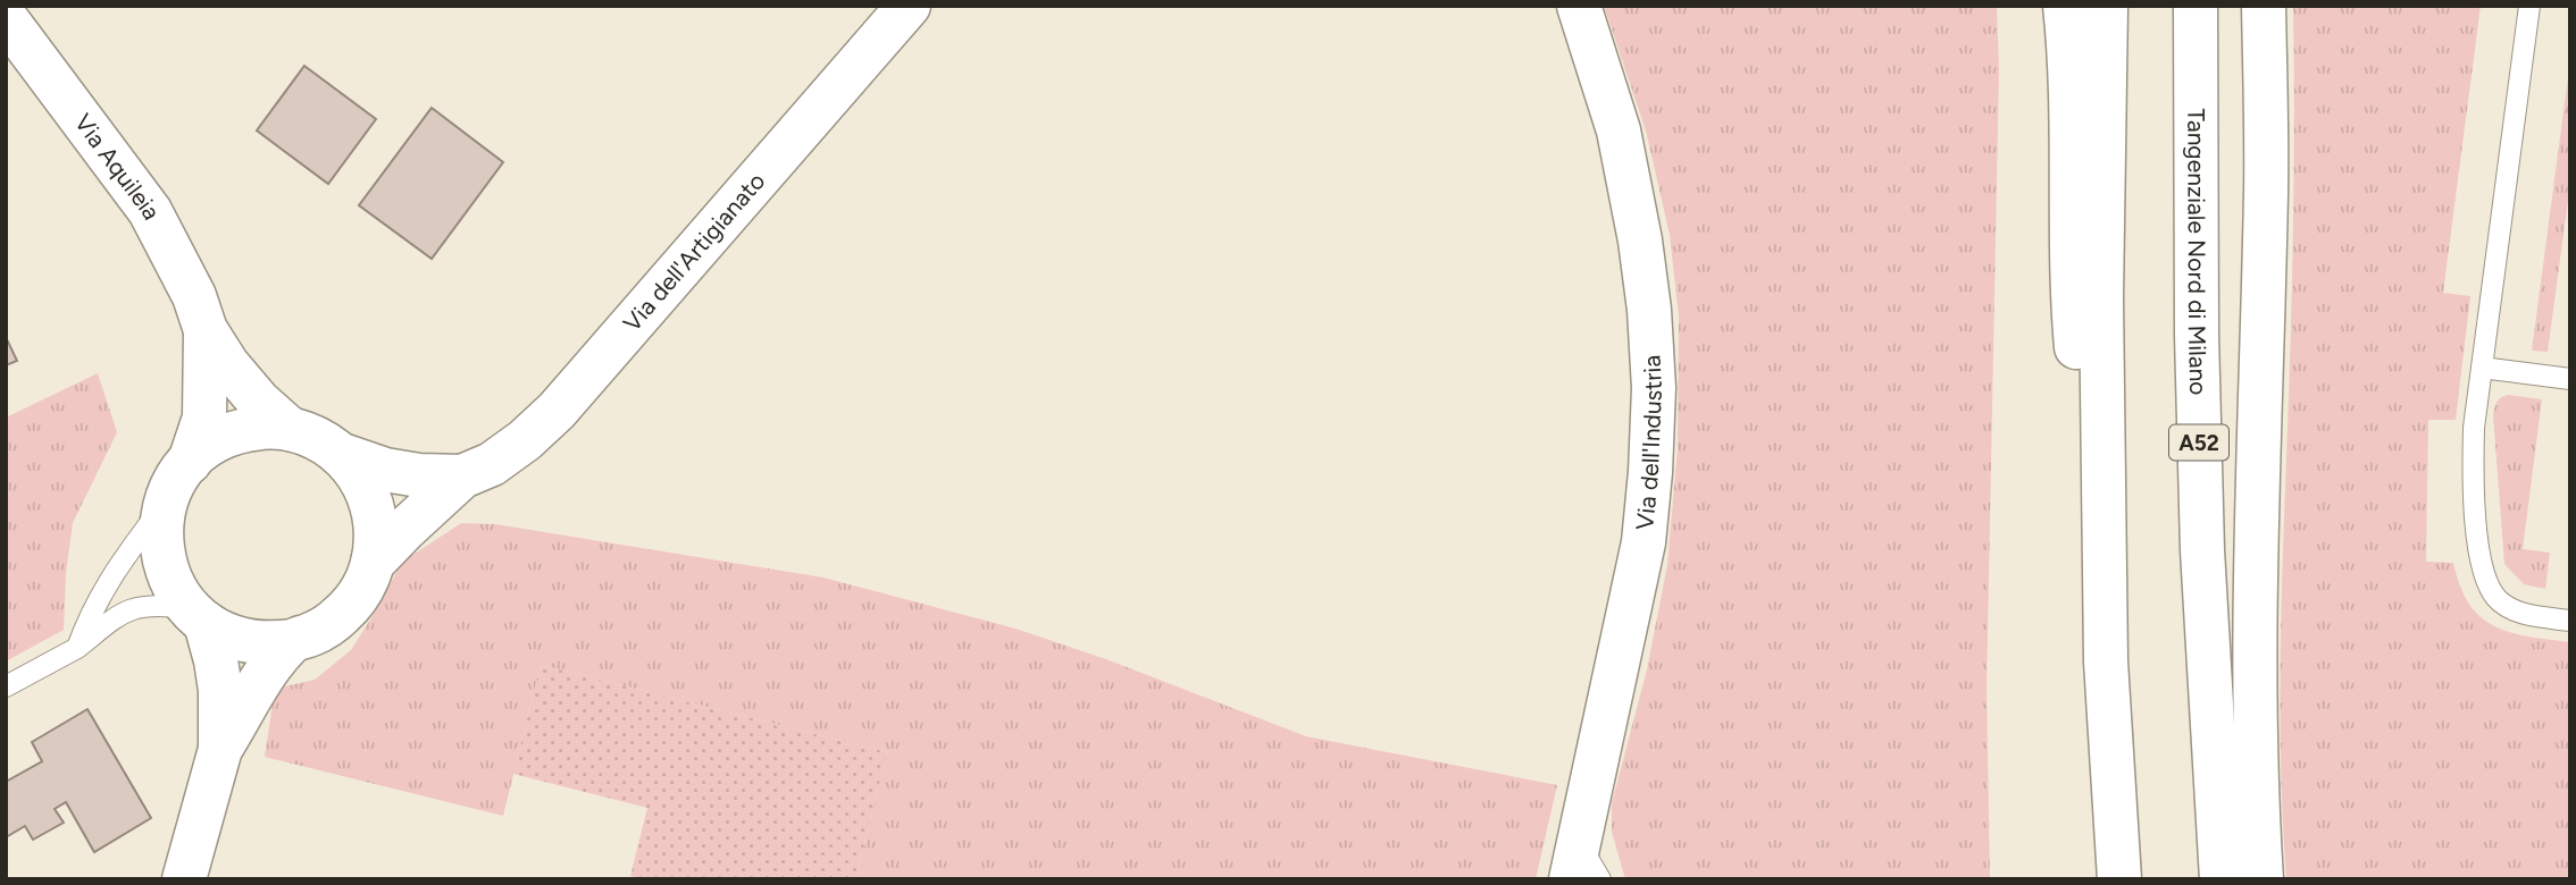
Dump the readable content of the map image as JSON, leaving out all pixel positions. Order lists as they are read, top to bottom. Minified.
{"streets":{"main road":["Via Aquileia","Via dell'Artigianato","Tangenziale Nord di Milano","Via dell'Industria","A52"]},"crossings":[["Via Aquileia","Via dell'Artigianato"]]}
